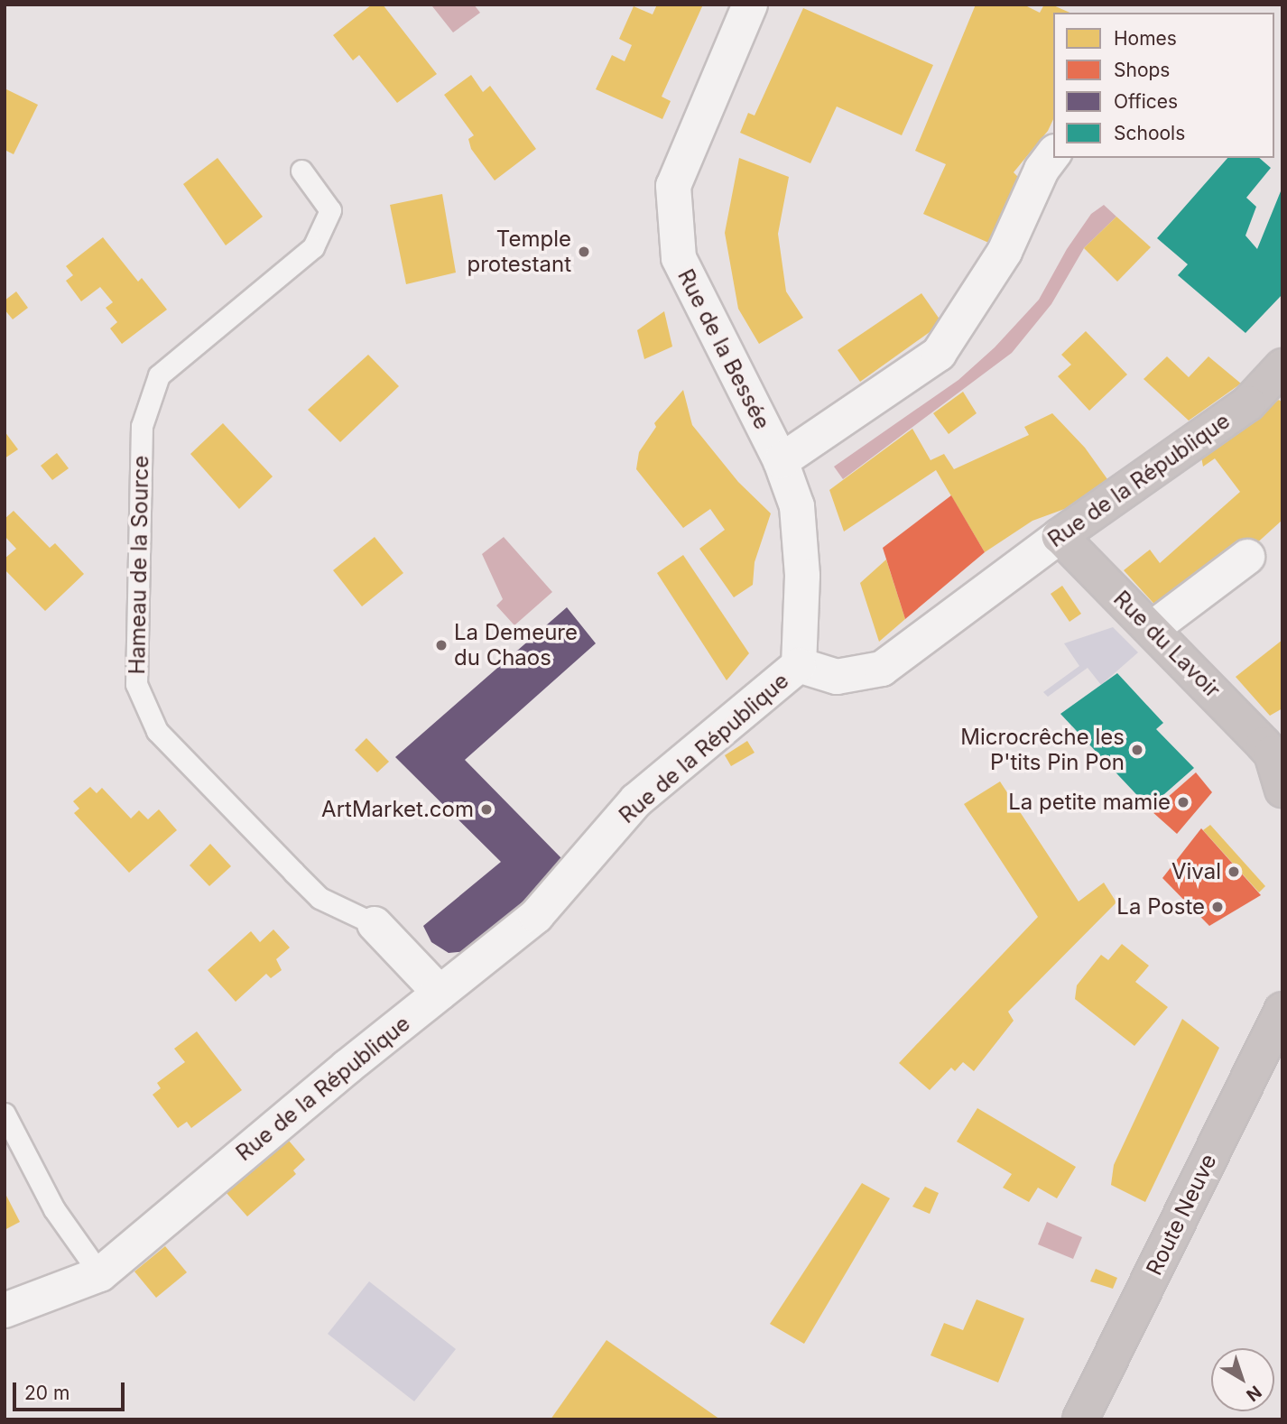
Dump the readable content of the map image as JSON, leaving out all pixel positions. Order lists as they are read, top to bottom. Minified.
{"streets":{"main road":["Rue de la République","Rue du Lavoir","Route Neuve"],"street":["Rue de la Bessée","Hameau de la Source"]},"crossings":[["Rue de la Bessée","Rue de la République"],["Rue de la République","Hameau de la Source"],["Rue de la République","Rue du Lavoir"]],"places":["Temple protestant","La Demeure du Chaos","Microcrêche les P'tits Pin Pon","La petite mamie","ArtMarket.com","Vival","La Poste"],"legend":["Homes","Shops","Offices","Schools"],"scale_bar":"20 m","north":"bottom right"}
